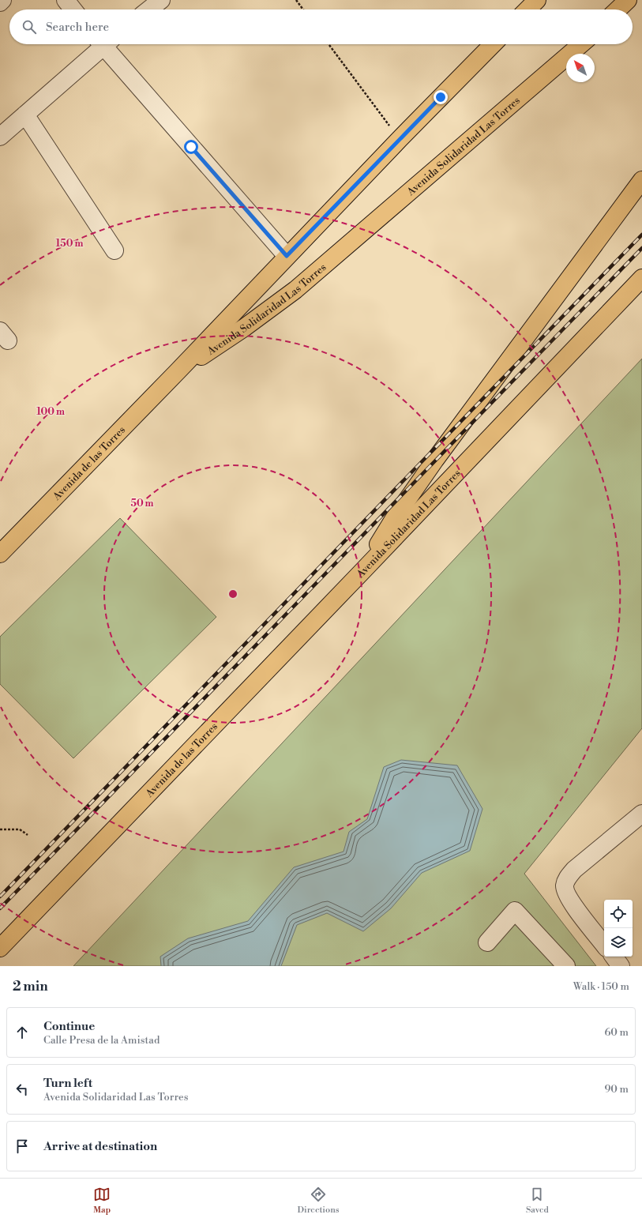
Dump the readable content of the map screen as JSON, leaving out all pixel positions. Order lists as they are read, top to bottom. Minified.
{"streets":{"main road":["Avenida Solidaridad Las Torres","Avenida de las Torres"]},"crossings":[["Avenida Solidaridad Las Torres","Avenida de las Torres"]],"north":"top left","page":{"search":"Search here","heading":["2 min","Walk · 150 m"],"list":[["Continue","Calle Presa de la Amistad","60 m"],["Turn left","Avenida Solidaridad Las Torres","90 m"],"Arrive at destination"],"nav":["Map","Directions","Saved"]},"rings":["150 m","100 m","50 m"]}
